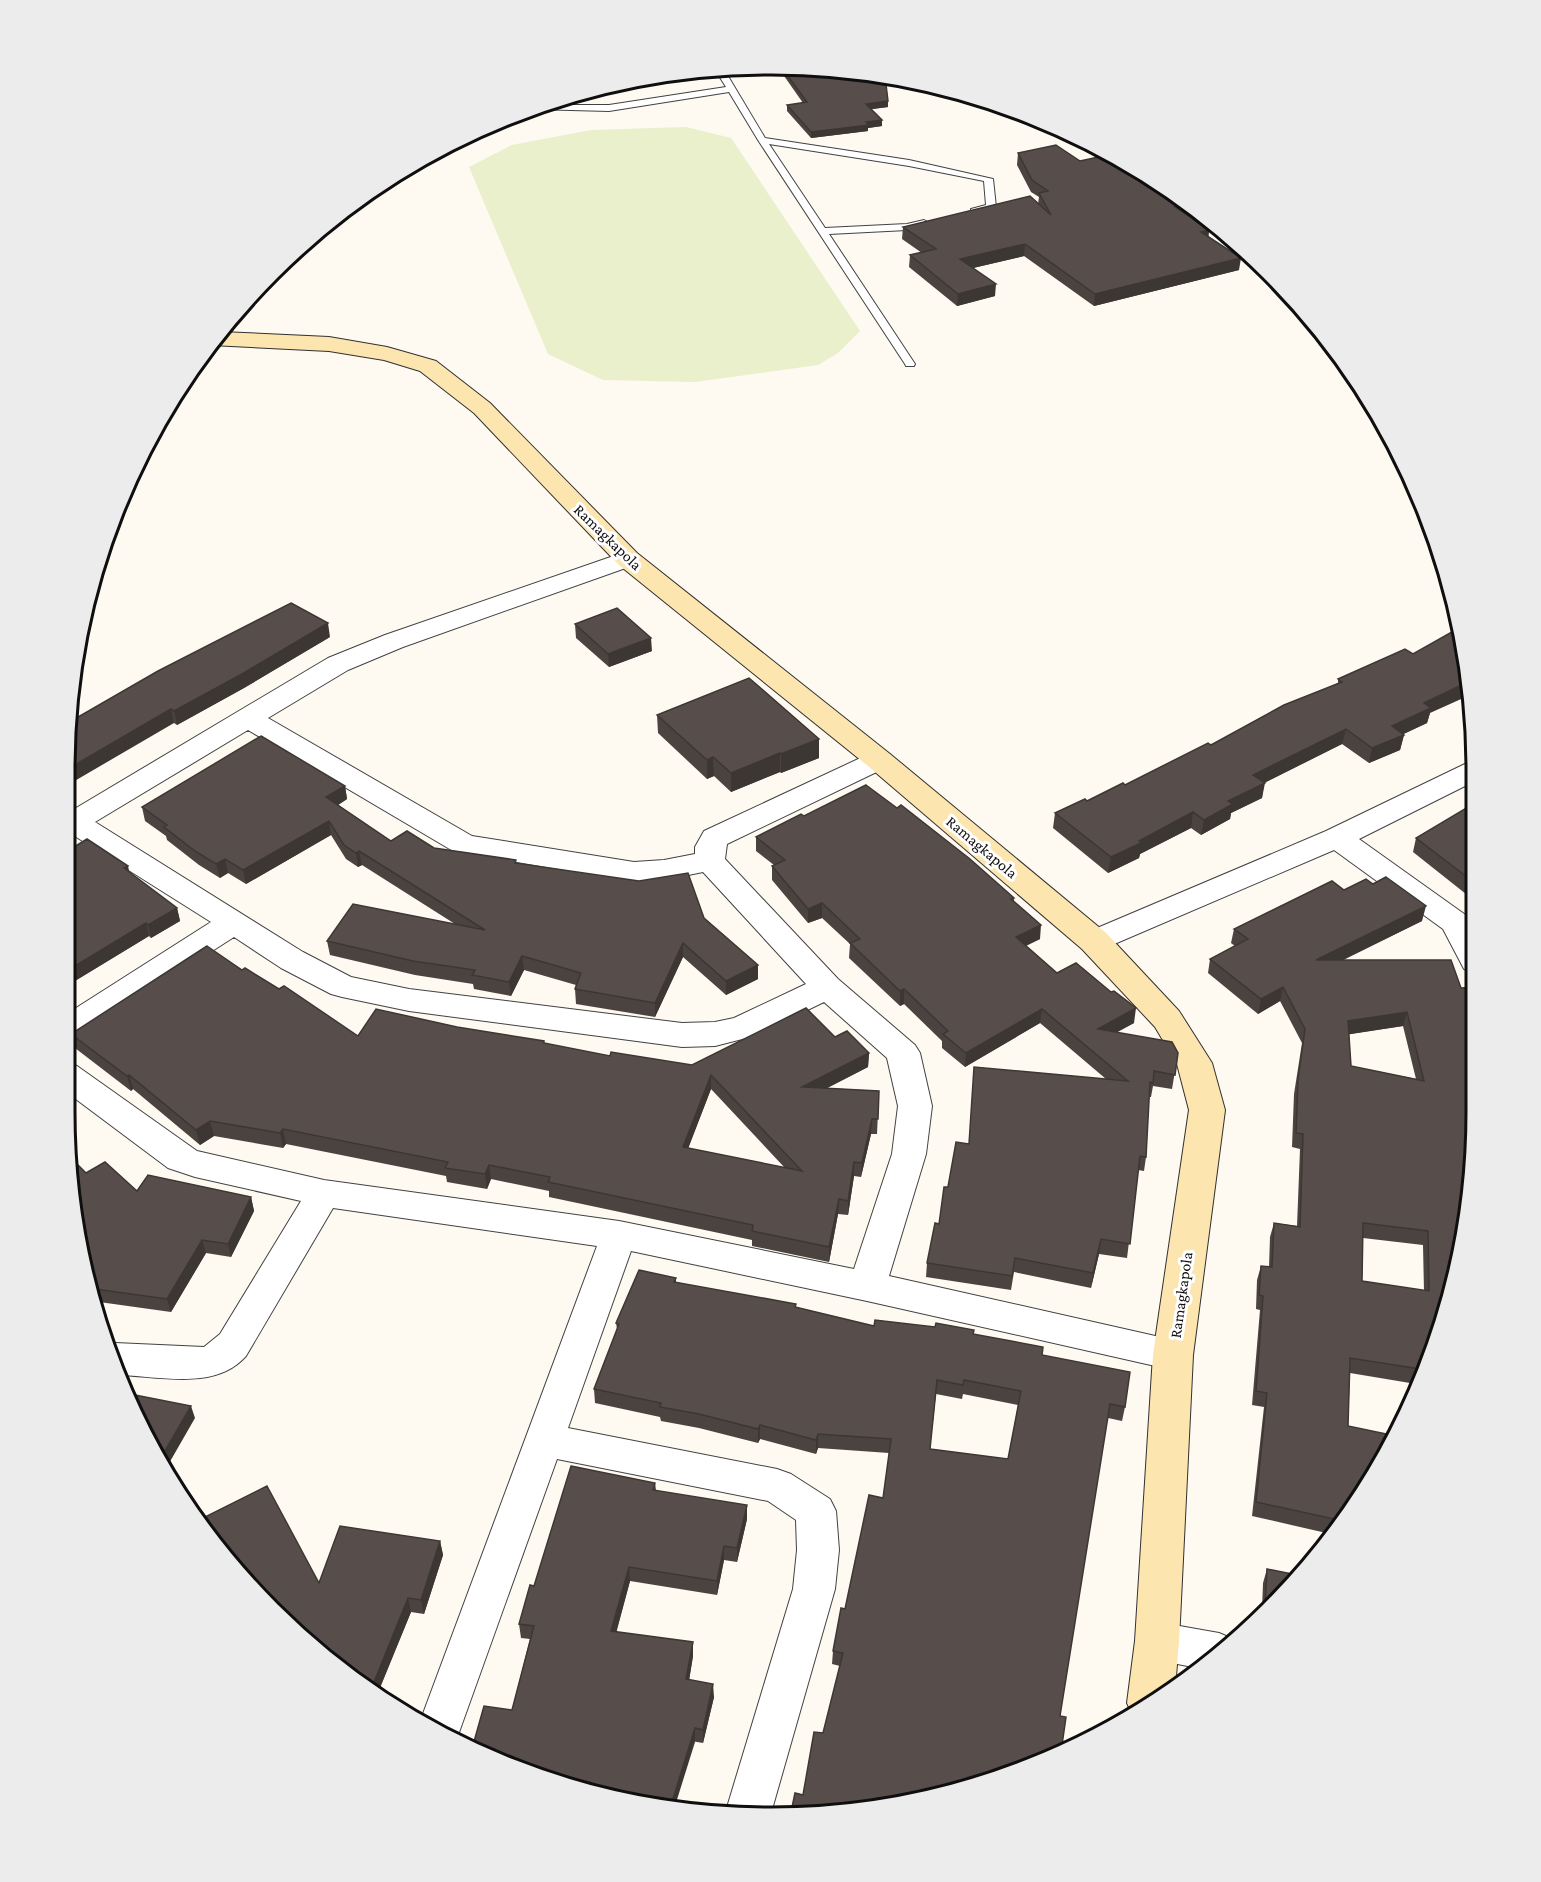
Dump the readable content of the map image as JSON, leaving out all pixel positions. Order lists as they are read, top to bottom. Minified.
{"streets":{"street":["Ramagkapola"]}}
